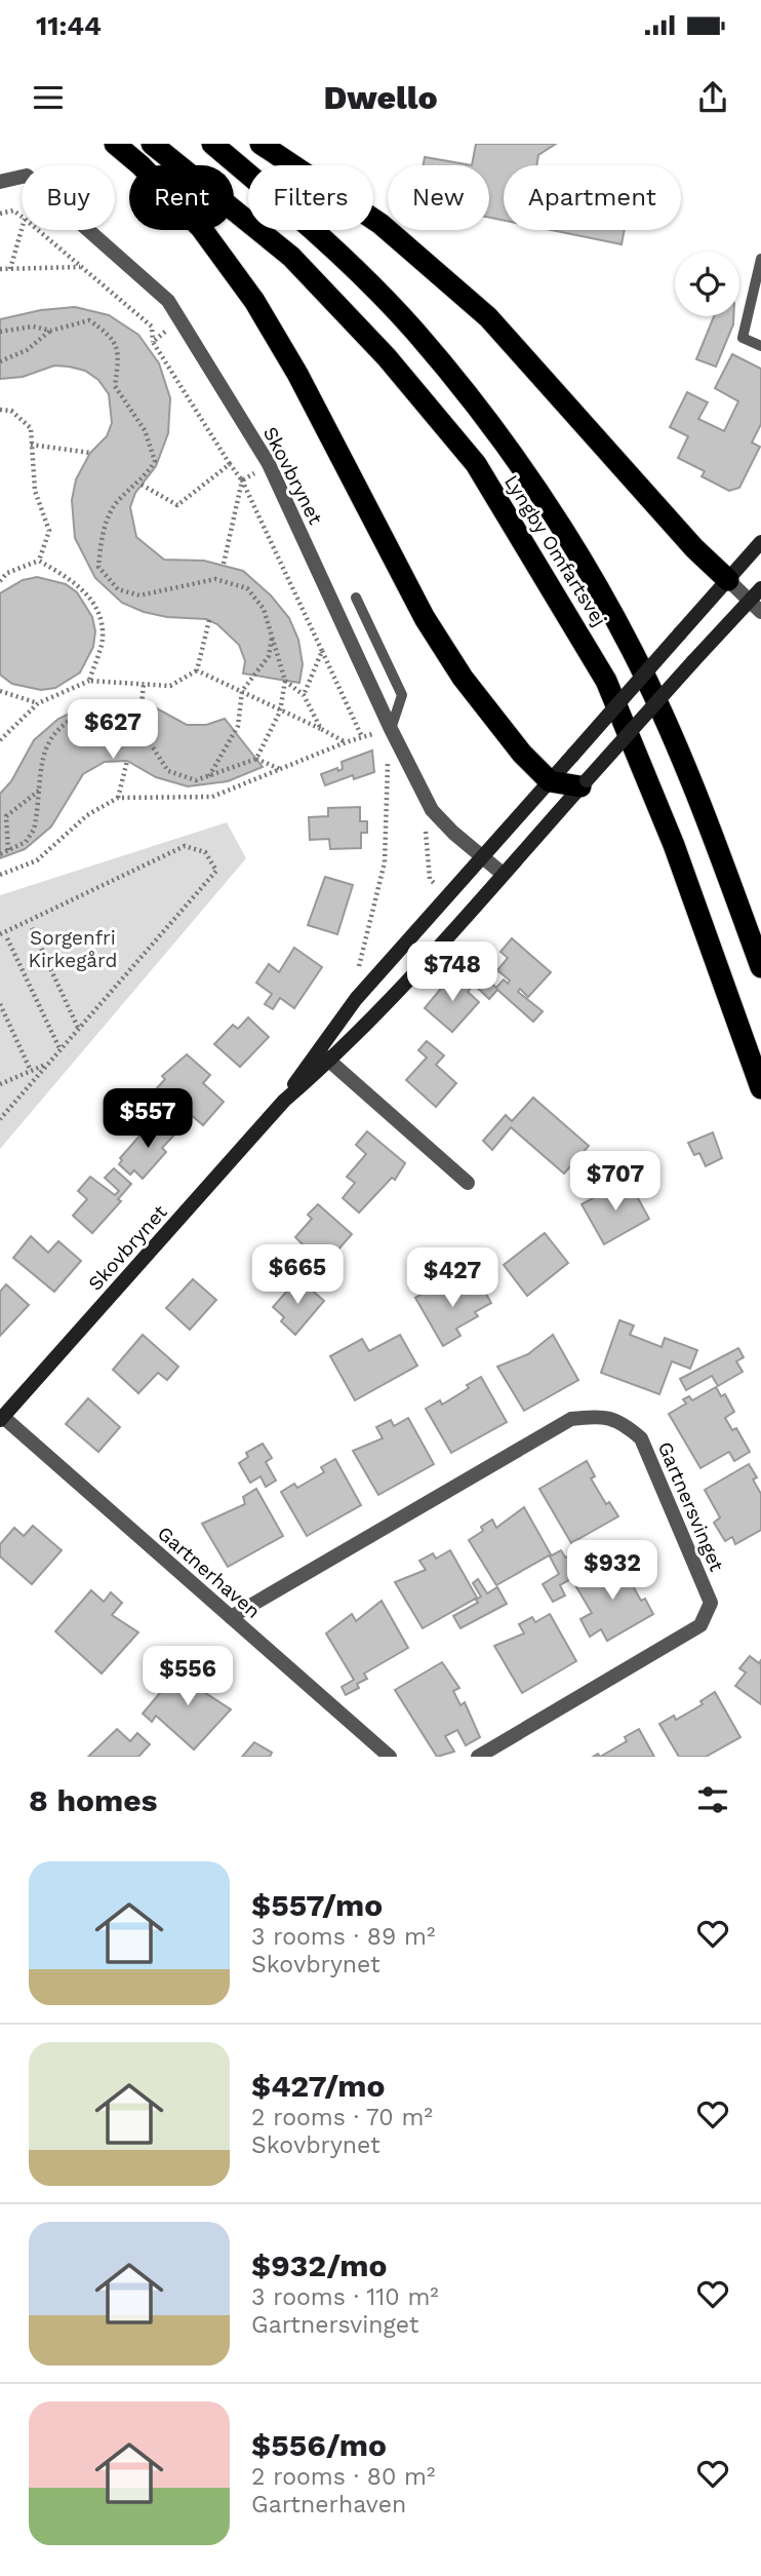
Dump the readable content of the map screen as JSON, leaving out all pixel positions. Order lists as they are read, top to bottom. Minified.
{"streets":{"highway":["Lyngby Omfartsvej"],"street":["Skovbrynet","Gartnersvinget","Gartnerhaven"]},"crossings":[["Skovbrynet","Gartnerhaven"],["Gartnersvinget","Gartnerhaven"]],"parks":["Sorgenfri Kirkegård"],"page":{"status":"11:44","header":"Dwello","chip":["Buy","Rent","Filters","New","Apartment"],"price":["$627","$748","$557","$707","$665","$427","$932","$556"],"heading":"8 homes","list":[{"name":"$557/mo","note":"3 rooms · 89 m² · Skovbrynet"},{"name":"$427/mo","note":"2 rooms · 70 m² · Skovbrynet"},{"name":"$932/mo","note":"3 rooms · 110 m² · Gartnersvinget"},{"name":"$556/mo","note":"2 rooms · 80 m² · Gartnerhaven"}]}}
